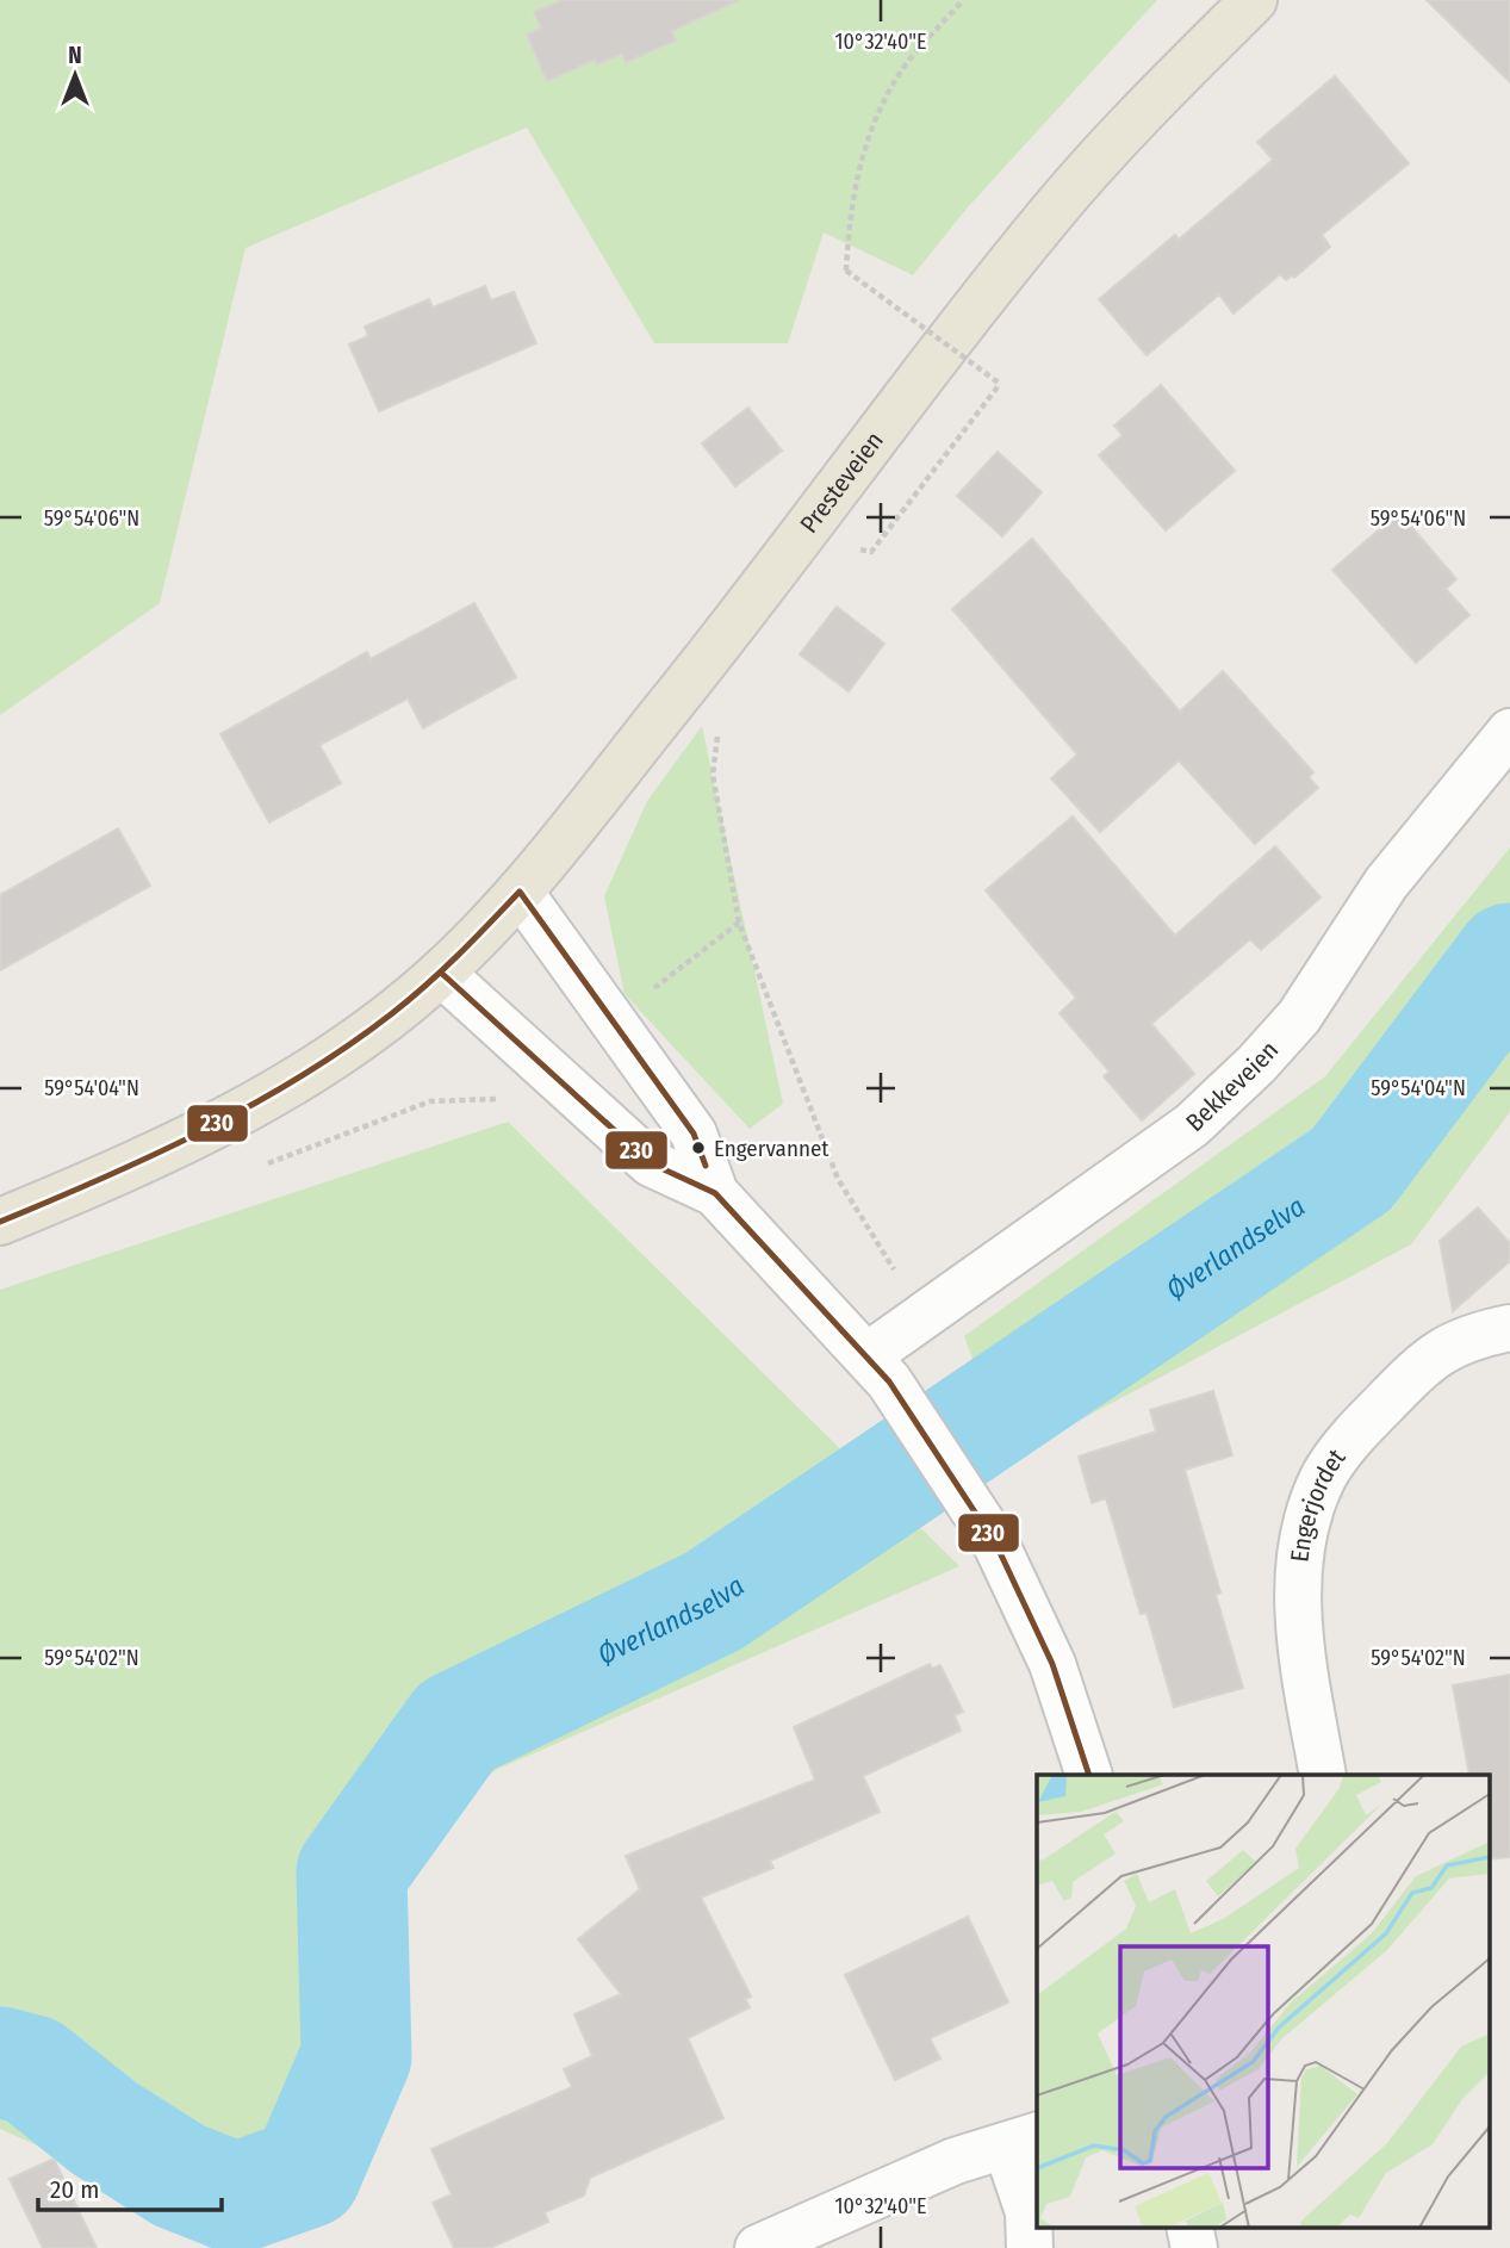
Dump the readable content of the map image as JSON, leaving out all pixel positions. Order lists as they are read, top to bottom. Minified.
{"streets":{"main road":["Presteveien"],"street":["Bekkeveien","Engerjordet"]},"water":["Øverlandselva"],"places":["Engervannet"],"lines":["transit line 230"],"scale_bar":"20 m","north":"top","coordinates":["10°32'40\"E","59°54'06\"N","59°54'04\"N","59°54'02\"N"]}
